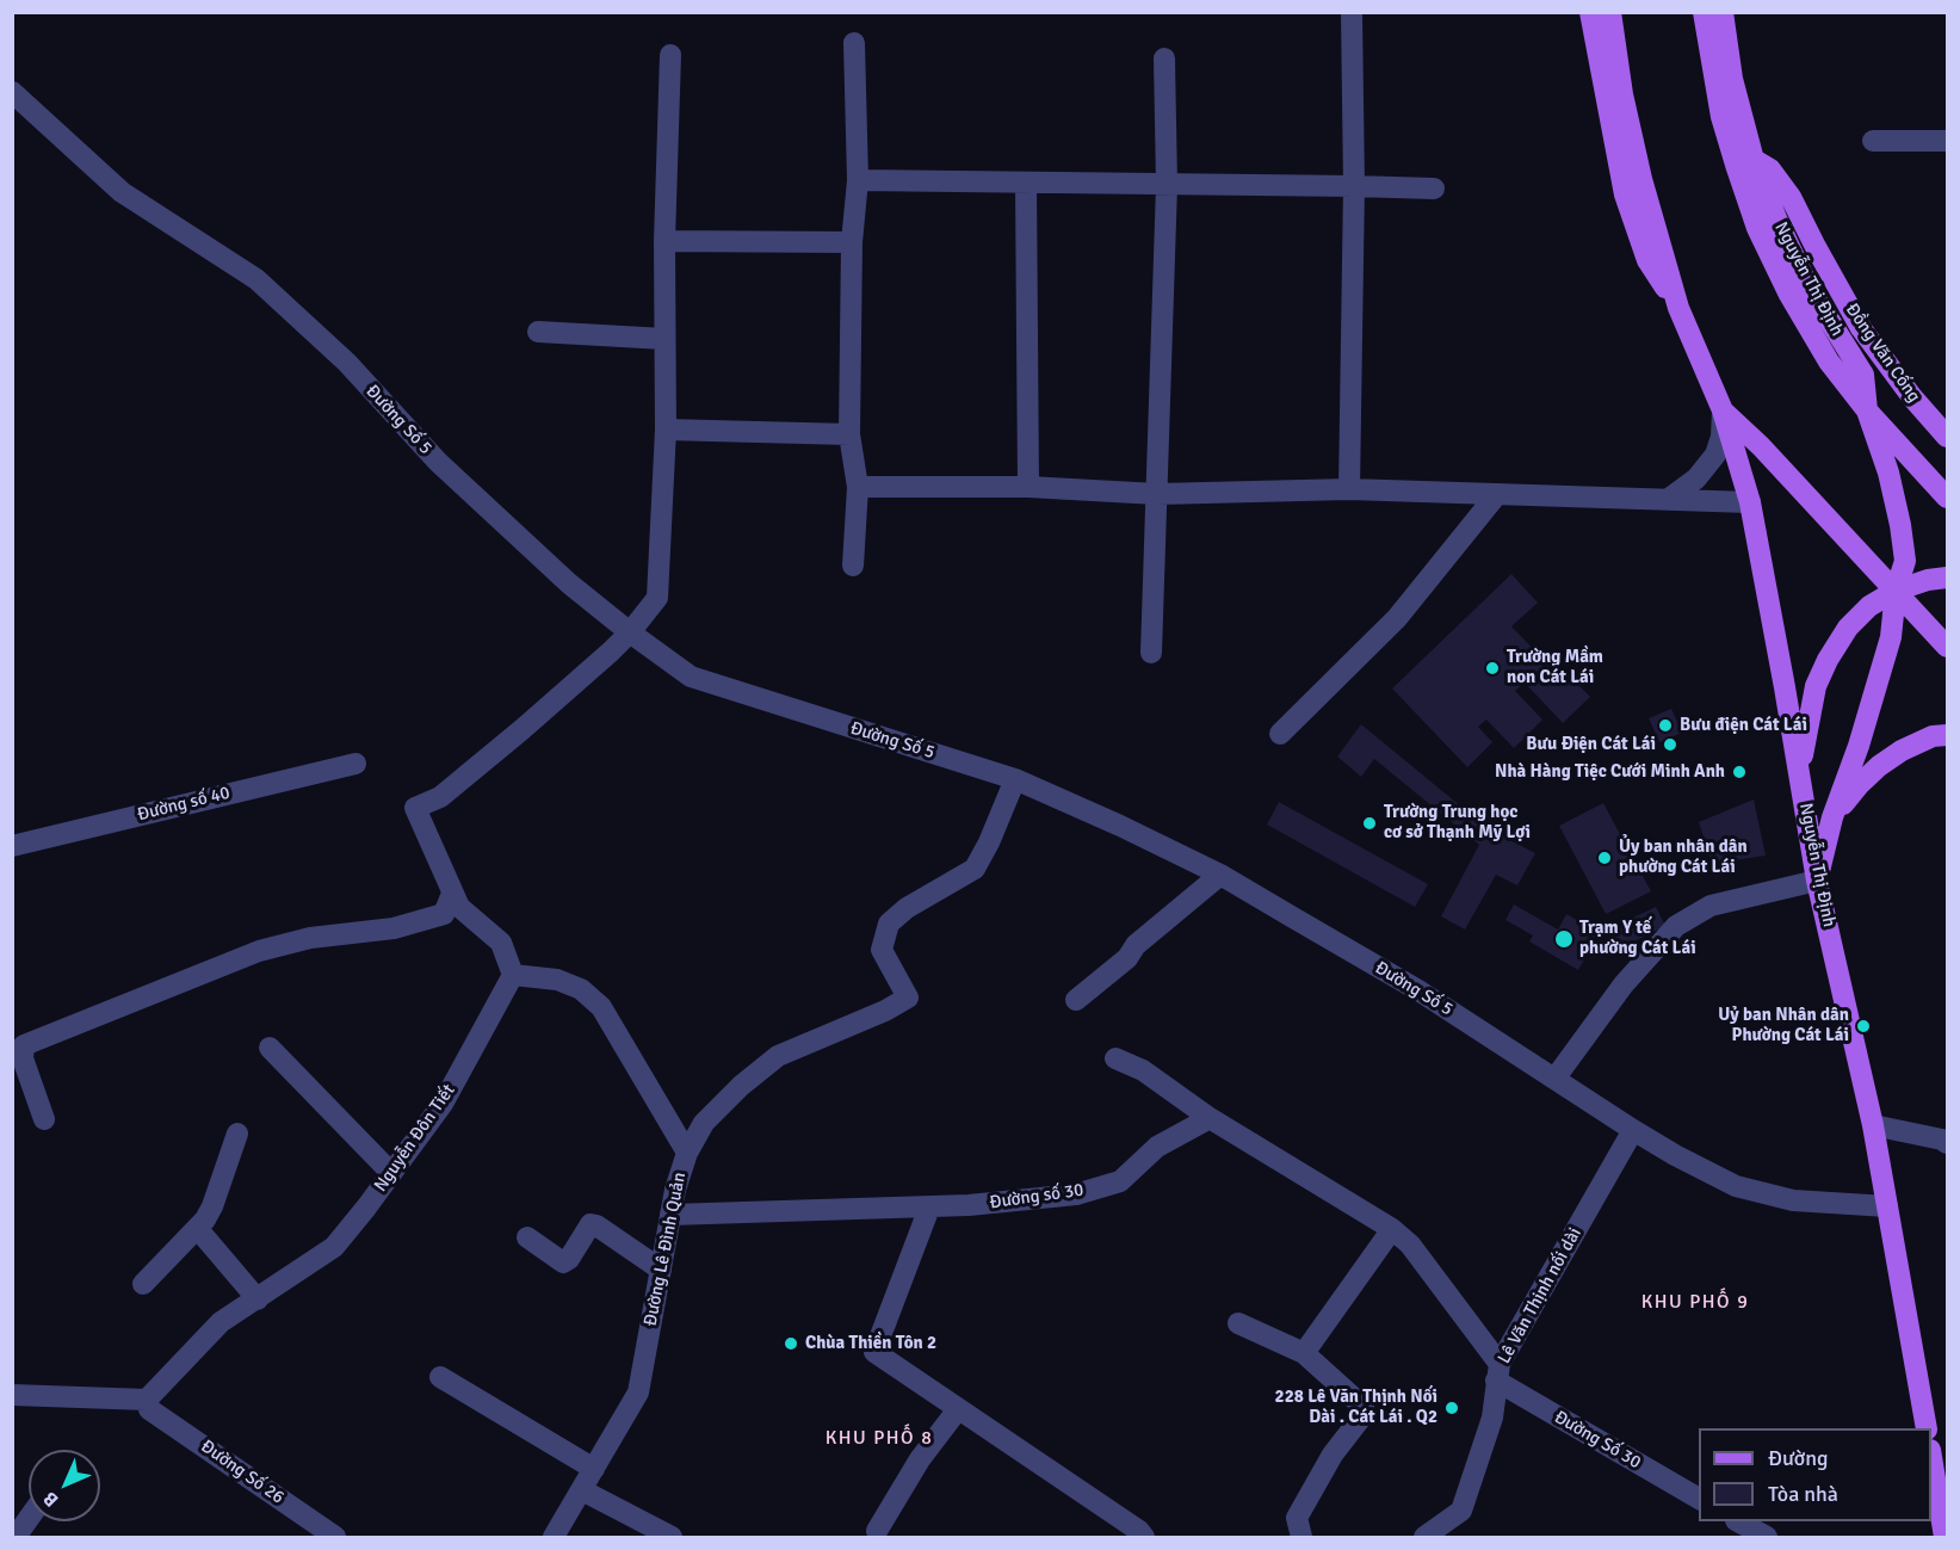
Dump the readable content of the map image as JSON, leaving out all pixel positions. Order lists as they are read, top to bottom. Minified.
{"streets":{"main road":["Nguyễn Thị Định","Đồng Văn Cống"],"street":["Đường Số 5","Đường số 40","Nguyễn Đôn Tiết","Đường số 30","Đường Lê Đình Quản","Lê Văn Thịnh nối dài","Đường Số 30","Đường Số 26"]},"crossings":[["Nguyễn Thị Định","Đồng Văn Cống"],["Nguyễn Thị Định","Đường Số 5"],["Đường Số 5","Đường Lê Đình Quản"],["Đường Số 5","Lê Văn Thịnh nối dài"],["Nguyễn Đôn Tiết","Đường Số 26"],["Đường số 30","Đường Lê Đình Quản"],["Lê Văn Thịnh nối dài","Đường Số 30"]],"districts":["KHU PHỐ 9","KHU PHỐ 8"],"places":["Trường Mầm non Cát Lái","Bưu điện Cát Lái","Bưu Điện Cát Lái","Nhà Hàng Tiệc Cưới Minh Anh","Trường Trung học cơ sở Thạnh Mỹ Lợi","Ủy ban nhân dân phường Cát Lái","Trạm Y tế phường Cát Lái","Uỷ ban Nhân dân Phường Cát Lái","Chùa Thiền Tôn 2","228 Lê Văn Thịnh Nối Dài . Cát Lái . Q2"],"legend":["Đường","Tòa nhà"],"north":"bottom left"}
